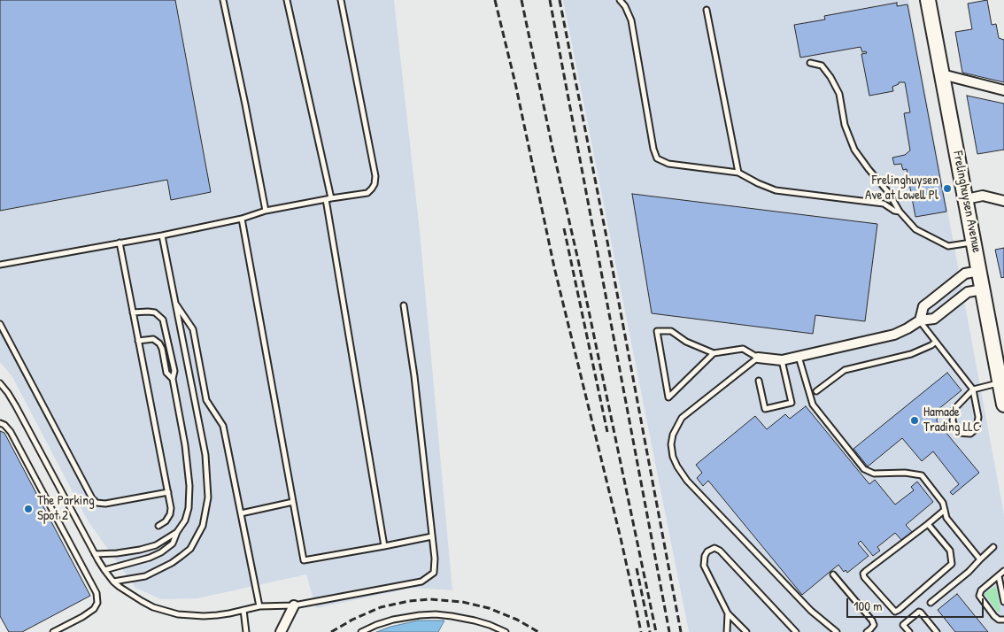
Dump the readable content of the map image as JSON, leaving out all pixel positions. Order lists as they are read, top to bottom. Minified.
{"streets":{"main road":["Frelinghuysen Avenue"]},"places":["Frelinghuysen Ave at Lowell Pl","Hamade Trading LLC","The Parking Spot 2"],"scale_bar":"100 m"}
